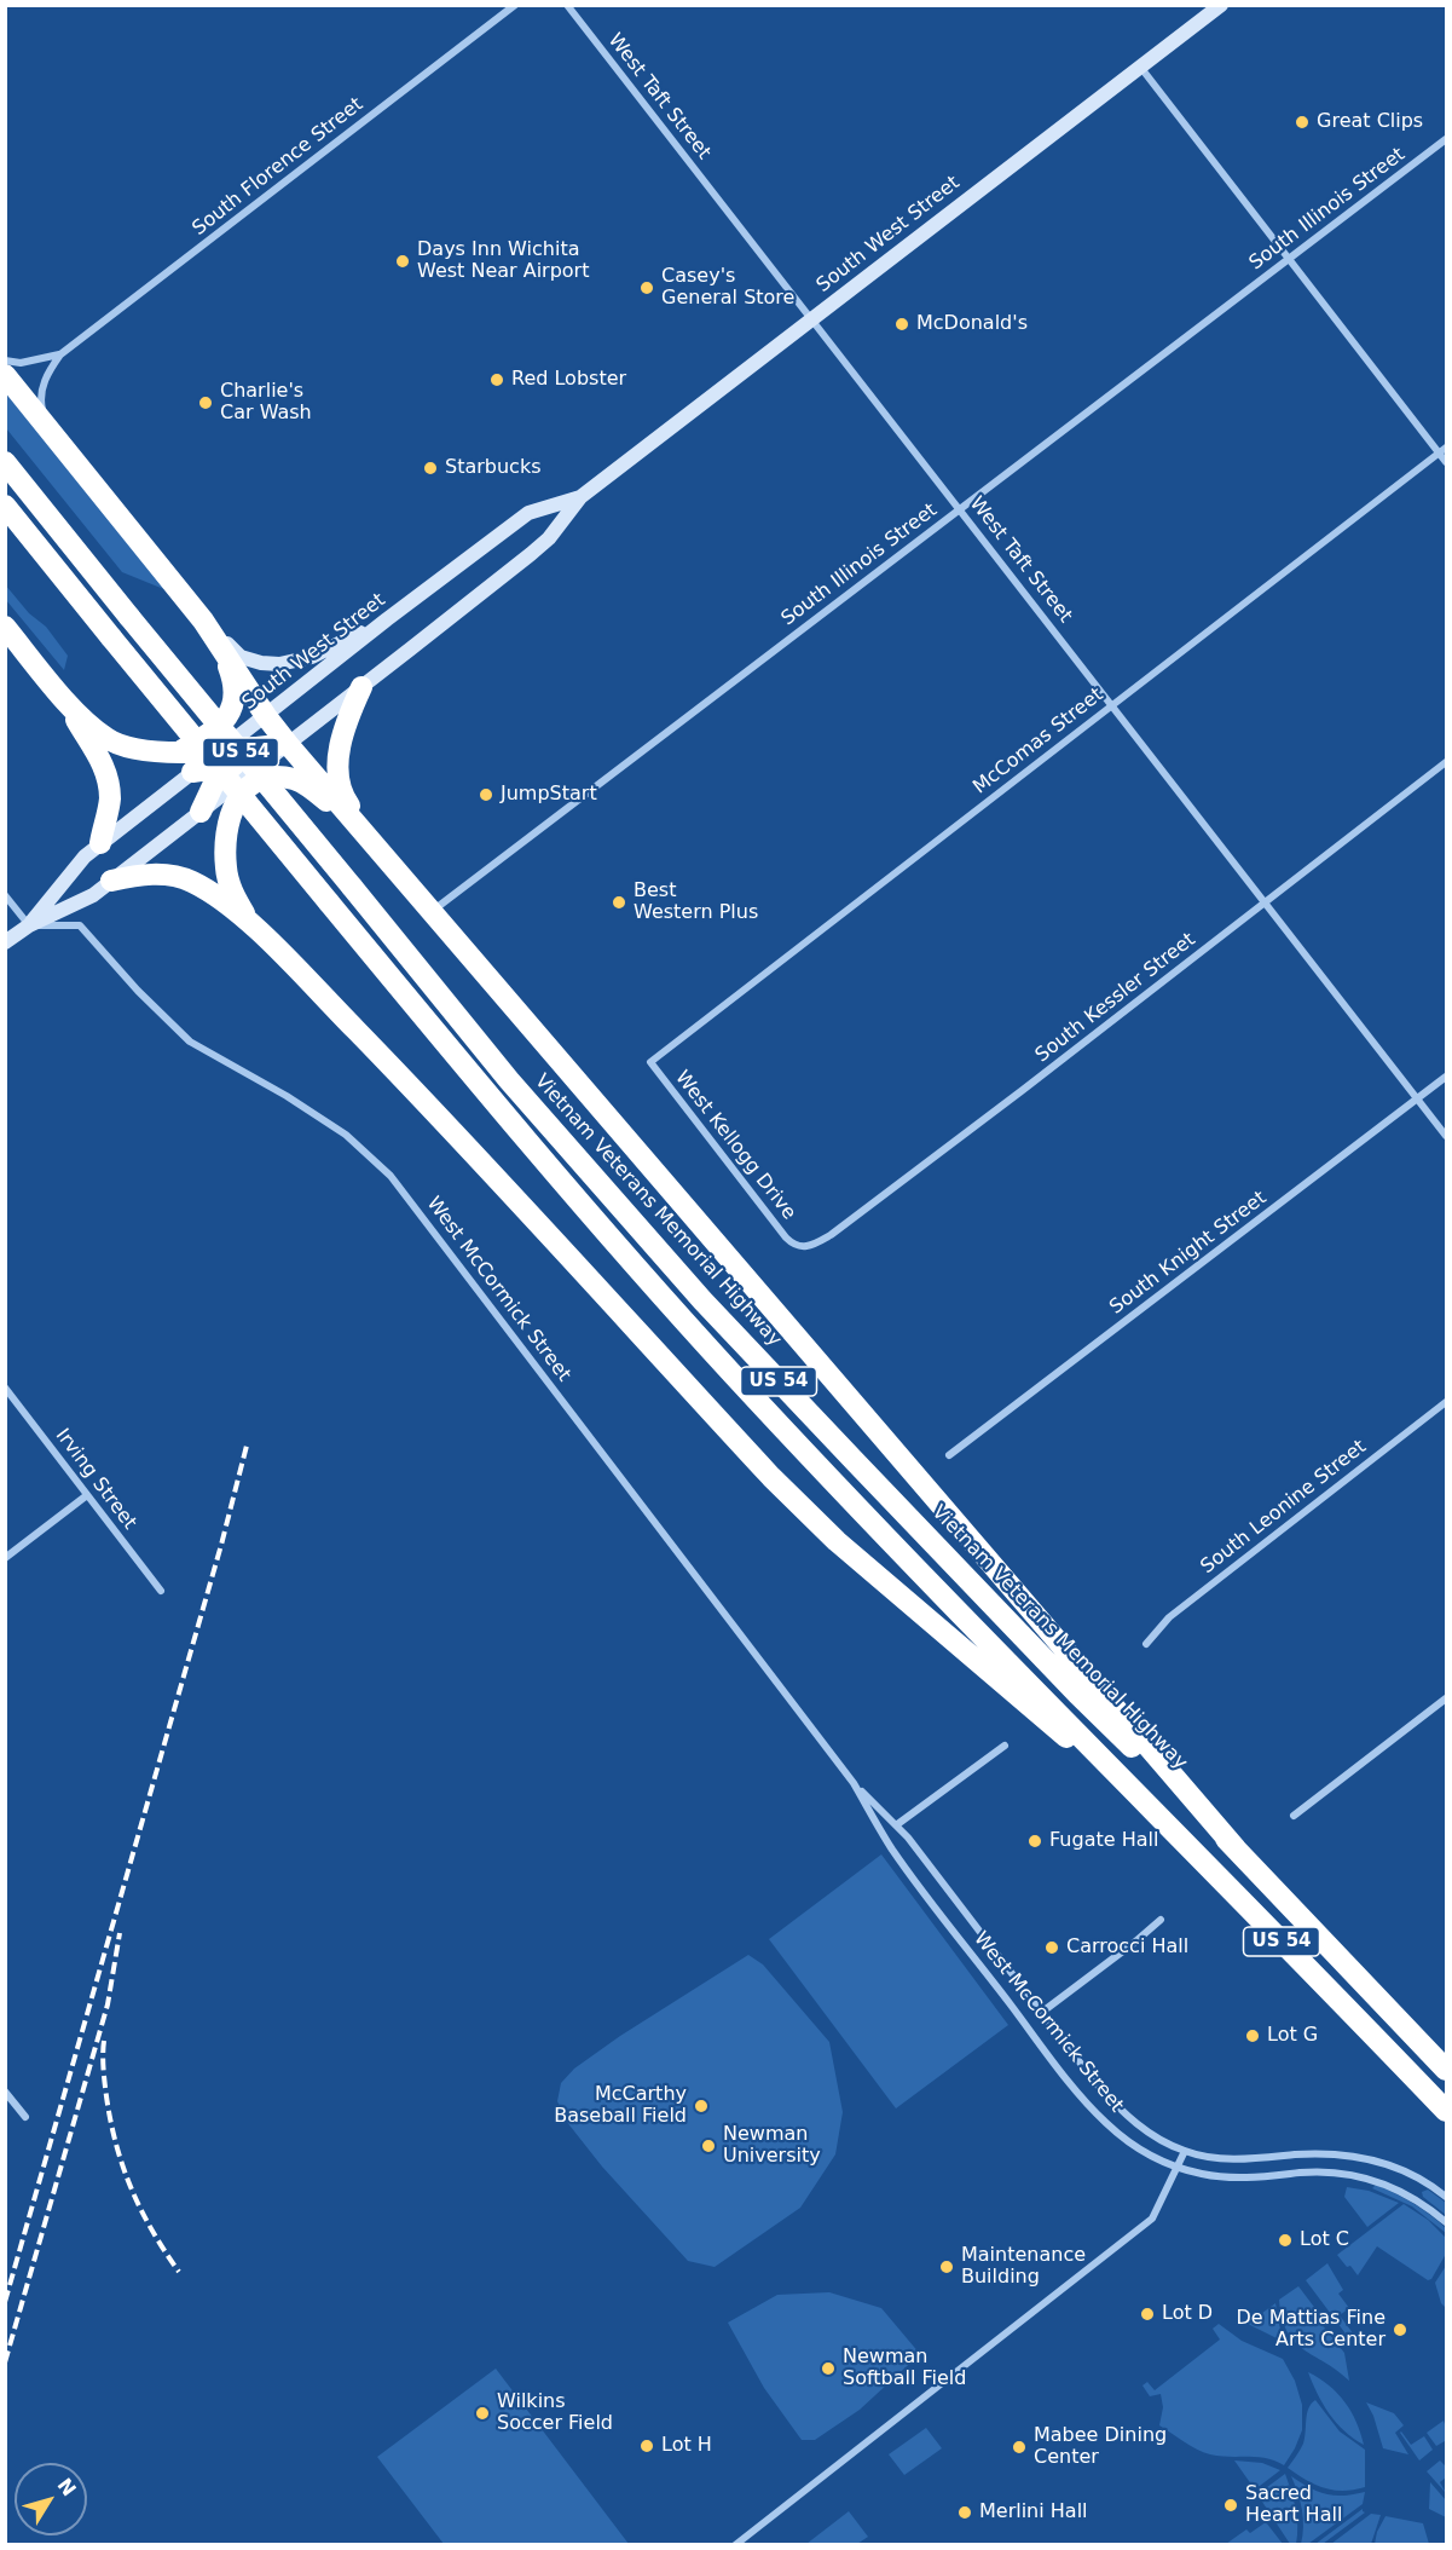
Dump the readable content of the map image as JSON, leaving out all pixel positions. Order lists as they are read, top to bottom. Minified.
{"streets":{"highway":["US 54","Vietnam Veterans Memorial Highway"],"main road":["South West Street"],"street":["West Taft Street","South Florence Street","South Illinois Street","McComas Street","South Kessler Street","West Kellogg Drive","South Knight Street","West McCormick Street","Irving Street","South Leonine Street"]},"crossings":[["West Taft Street","South Illinois Street"],["West Taft Street","South West Street"],["West Taft Street","McComas Street"],["West Taft Street","South Kessler Street"],["West Taft Street","South Knight Street"],["McComas Street","West Kellogg Drive"],["South Kessler Street","West Kellogg Drive"]],"places":["Great Clips","Days Inn Wichita West Near Airport","Casey's General Store","McDonald's","Red Lobster","Charlie's Car Wash","Starbucks","JumpStart","Best Western Plus","Fugate Hall","Carrocci Hall","Lot G","McCarthy Baseball Field","Newman University","Lot C","Maintenance Building","Lot D","De Mattias Fine Arts Center","Newman Softball Field","Wilkins Soccer Field","Lot H","Mabee Dining Center","Sacred Heart Hall","Merlini Hall"],"north":"top right"}
